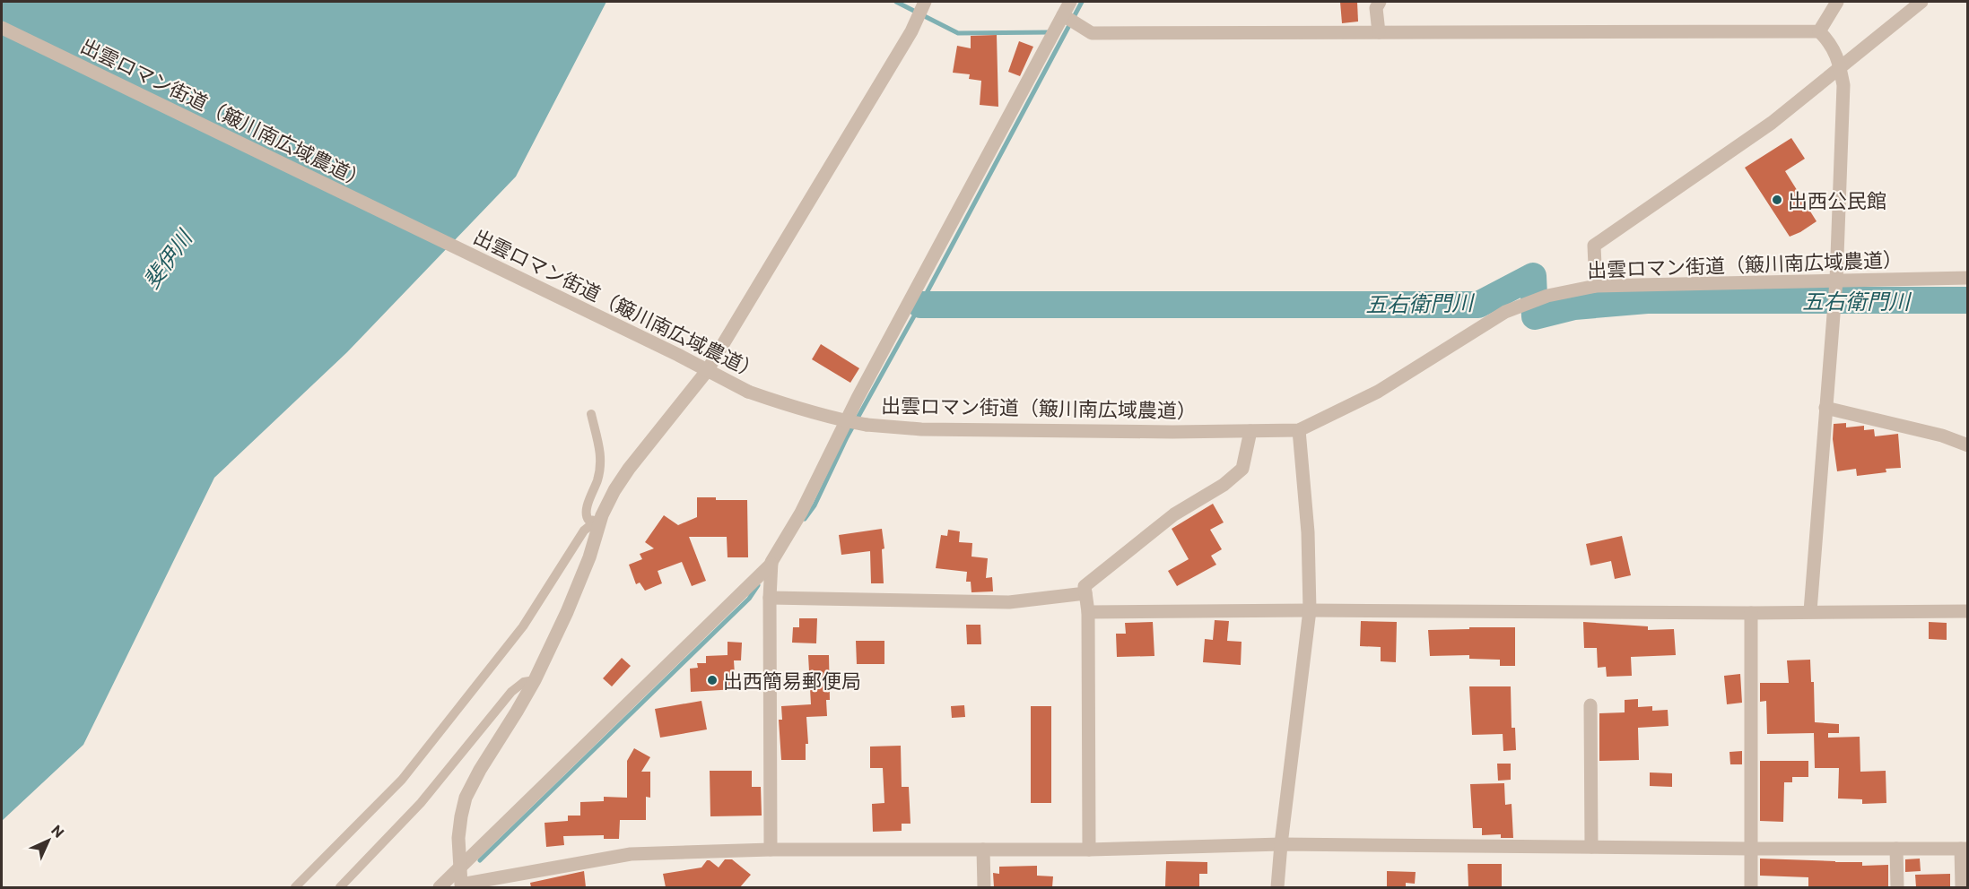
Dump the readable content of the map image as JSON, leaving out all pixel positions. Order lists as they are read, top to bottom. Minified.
{"streets":{"street":["出雲ロマン街道（簸川南広域農道）"]},"water":["斐伊川","五右衛門川"],"places":["出西公民館","出西簡易郵便局"],"north":"top right"}
